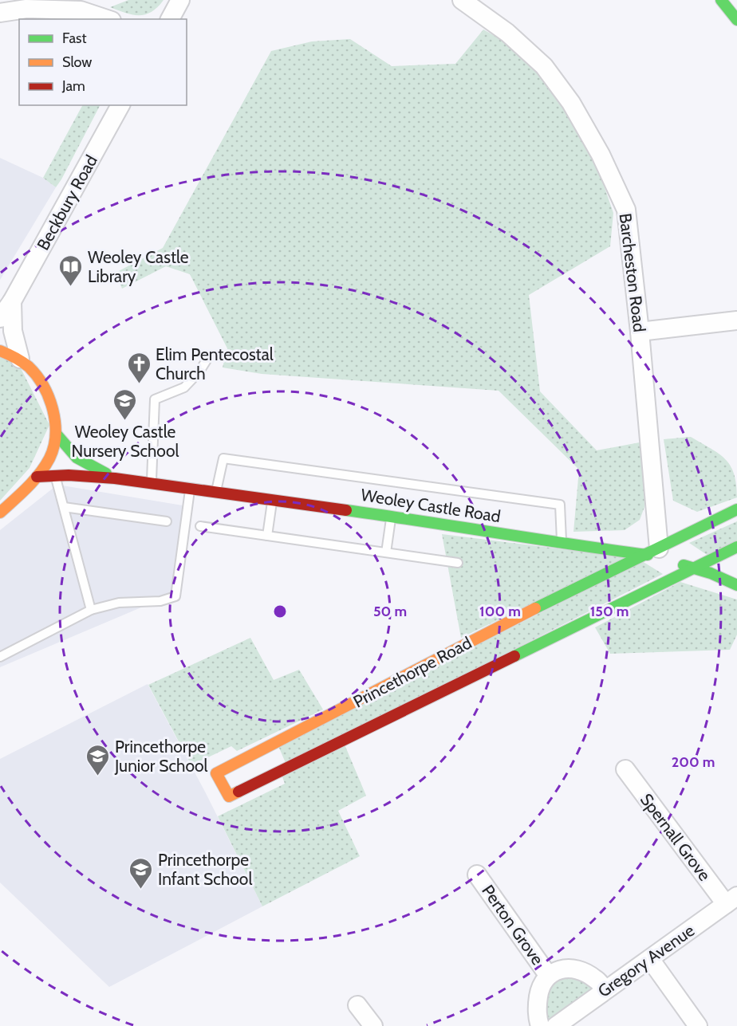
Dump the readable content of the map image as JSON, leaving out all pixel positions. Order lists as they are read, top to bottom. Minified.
{"streets":{"street":["Beckbury Road","Barcheston Road","Weoley Castle Road","Princethorpe Road","Spernall Grove","Perton Grove","Gregory Avenue"]},"crossings":[["Barcheston Road","Weoley Castle Road"],["Barcheston Road","Princethorpe Road"],["Weoley Castle Road","Princethorpe Road"],["Spernall Grove","Gregory Avenue"],["Perton Grove","Gregory Avenue"]],"places":{"library":["Weoley Castle Library"],"church":["Elim Pentecostal Church"],"school or university":["Weoley Castle Nursery School","Princethorpe Junior School","Princethorpe Infant School"]},"legend":["Fast","Slow","Jam"],"rings":["50 m","100 m","150 m","200 m"]}
